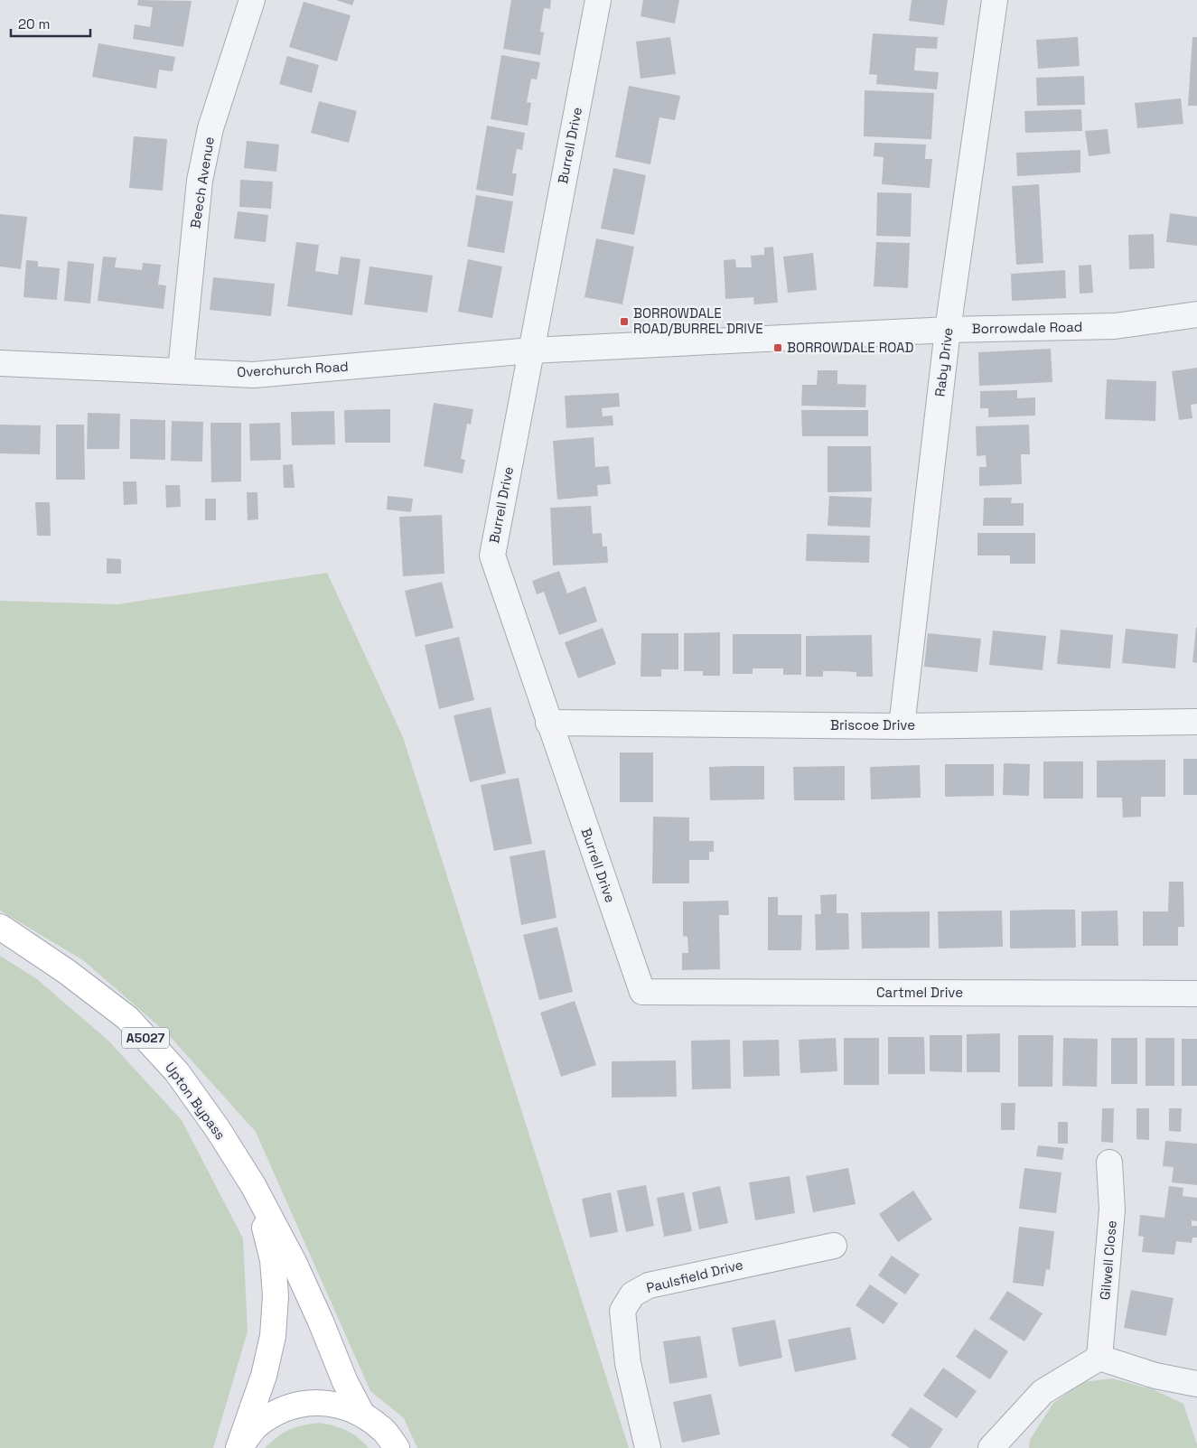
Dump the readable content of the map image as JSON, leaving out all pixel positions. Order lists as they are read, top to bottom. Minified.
{"streets":{"main road":["A5027","Upton Bypass"],"street":["Burrell Drive","Beech Avenue","Borrowdale Road","Raby Drive","Overchurch Road","Briscoe Drive","Cartmel Drive","Gilwell Close","Paulsfield Drive"]},"crossings":[["Burrell Drive","Borrowdale Road"],["Burrell Drive","Overchurch Road"],["Burrell Drive","Briscoe Drive"],["Burrell Drive","Cartmel Drive"],["Beech Avenue","Overchurch Road"],["Borrowdale Road","Raby Drive"],["Borrowdale Road","Overchurch Road"],["Raby Drive","Briscoe Drive"]],"places":{"transit":["BORROWDALE ROAD/BURREL DRIVE","BORROWDALE ROAD"]},"scale_bar":"20 m"}
